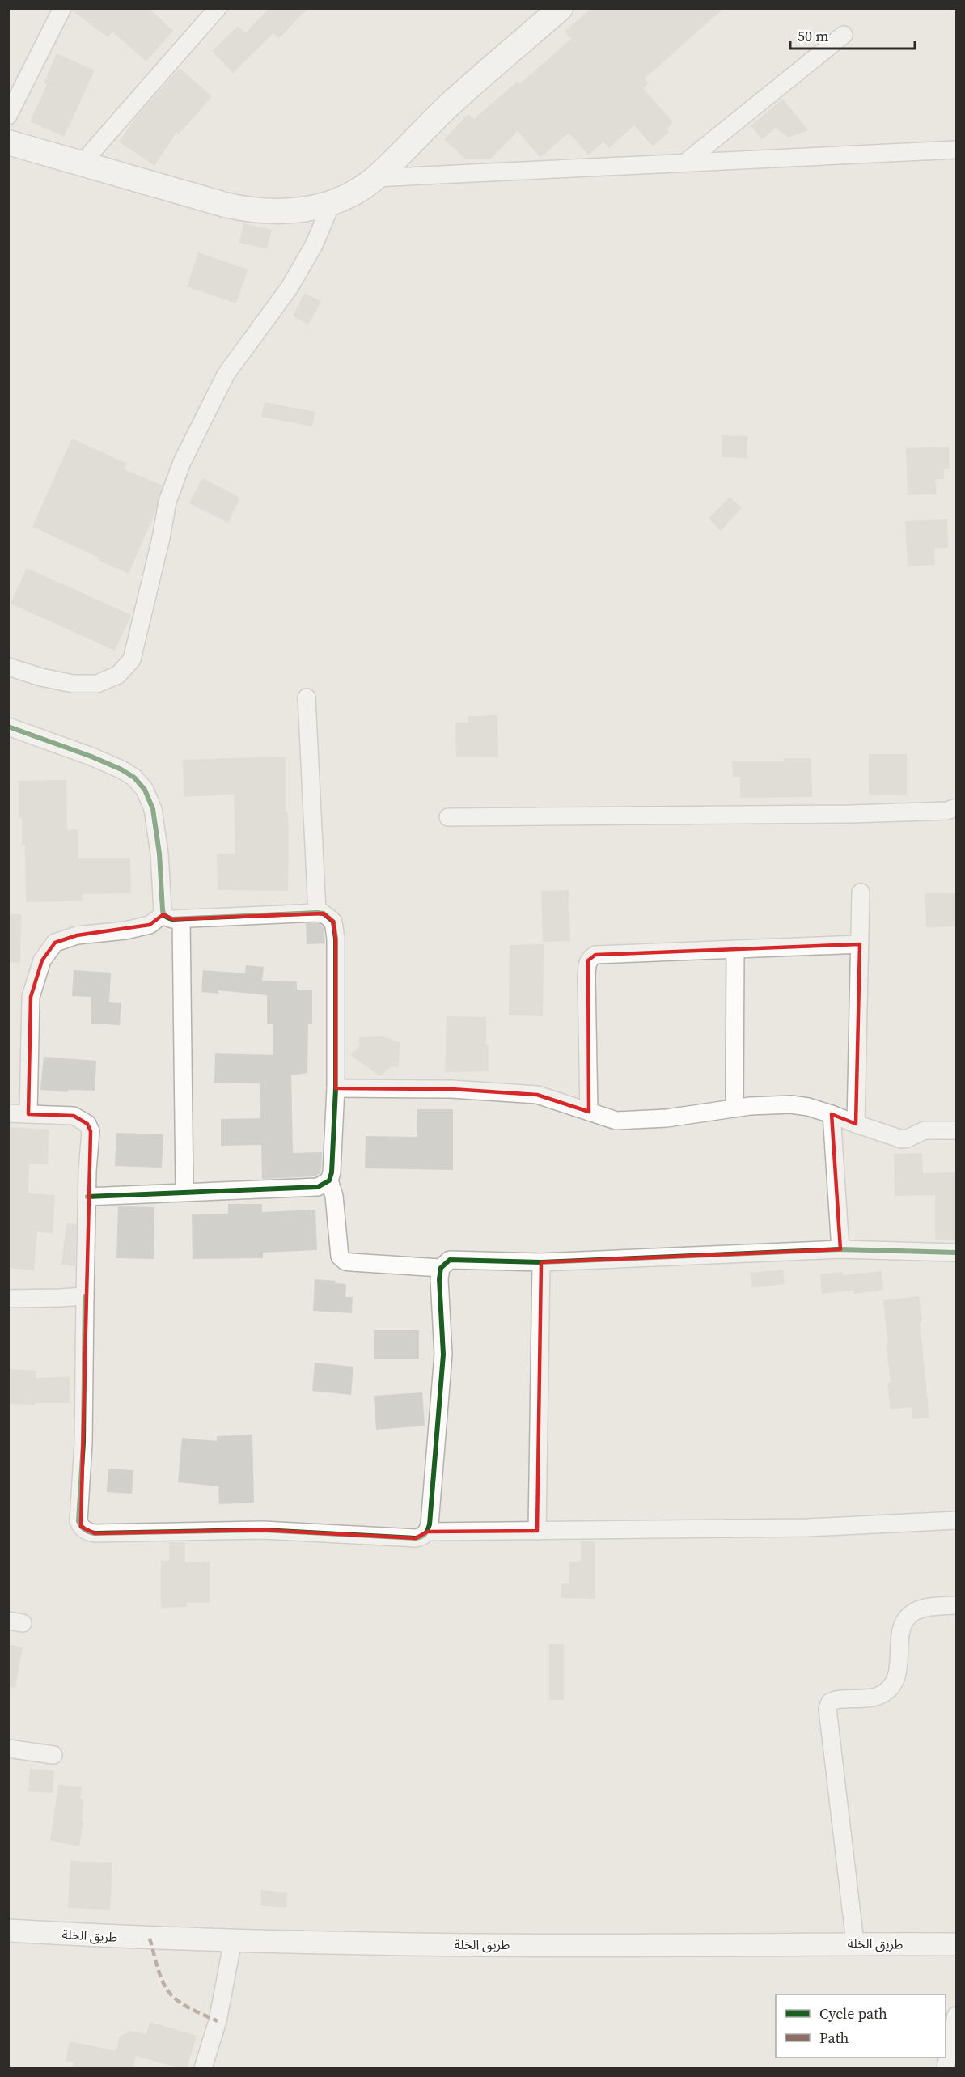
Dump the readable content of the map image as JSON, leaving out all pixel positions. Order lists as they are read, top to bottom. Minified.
{"streets":{"street":["طريق الخلة"]},"legend":["Cycle path","Path"],"scale_bar":"50 m"}
